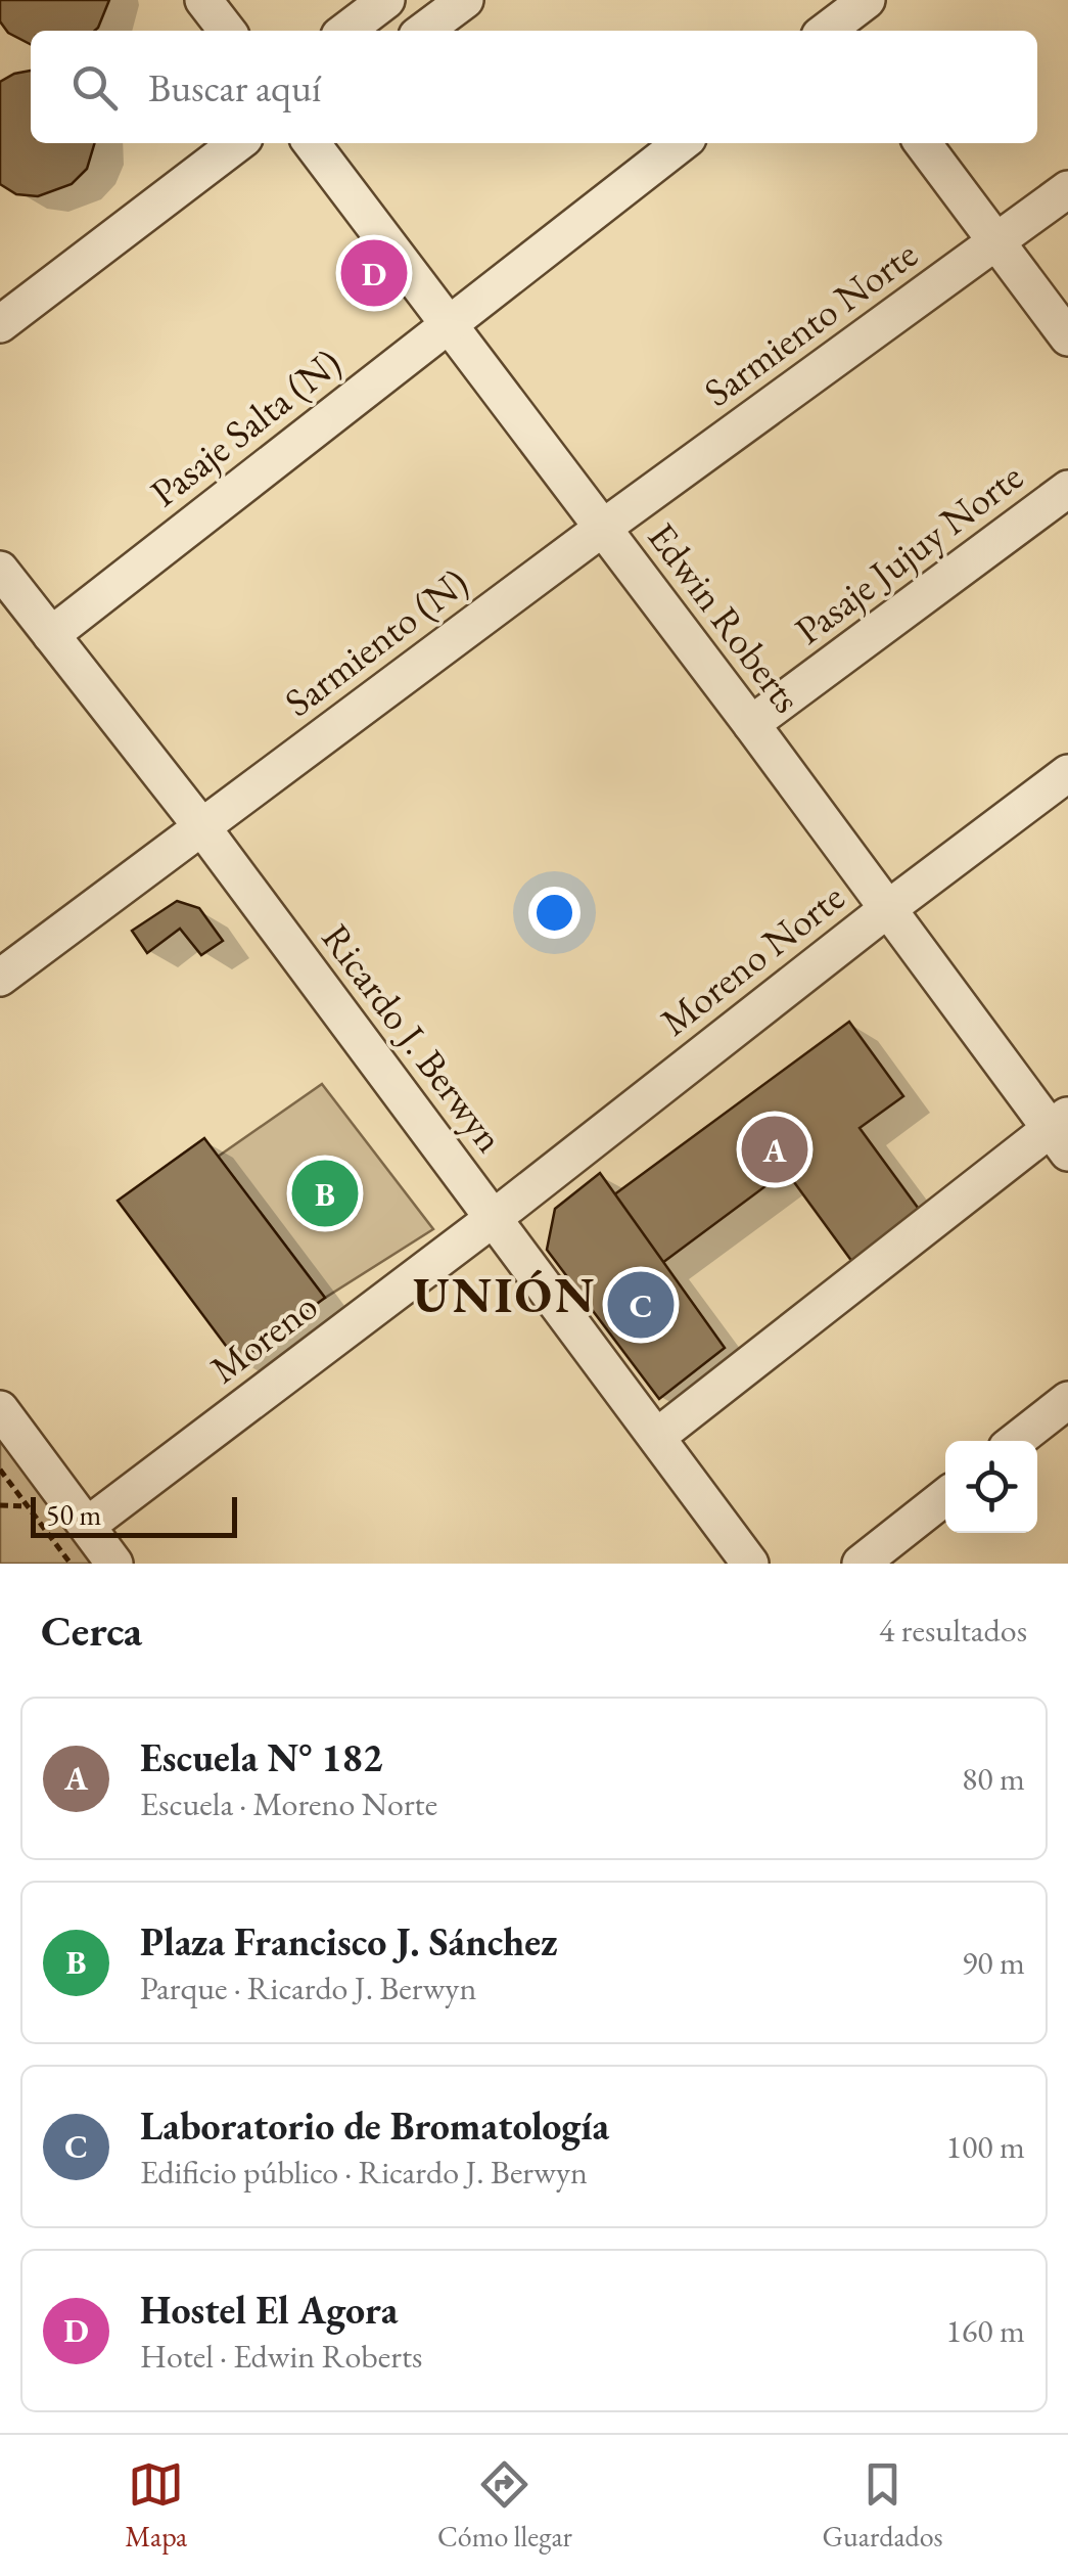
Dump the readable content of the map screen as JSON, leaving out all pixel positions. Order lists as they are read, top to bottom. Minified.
{"streets":{"street":["Sarmiento Norte","Pasaje Salta (N)","Pasaje Jujuy Norte","Edwin Roberts","Sarmiento (N)","Moreno Norte","Ricardo J. Berwyn","Moreno"]},"crossings":[["Sarmiento Norte","Edwin Roberts"],["Sarmiento Norte","Sarmiento (N)"],["Pasaje Salta (N)","Edwin Roberts"],["Pasaje Salta (N)","Ricardo J. Berwyn"],["Pasaje Jujuy Norte","Edwin Roberts"],["Edwin Roberts","Sarmiento (N)"],["Edwin Roberts","Moreno Norte"],["Sarmiento (N)","Ricardo J. Berwyn"],["Moreno Norte","Ricardo J. Berwyn"],["Moreno Norte","Moreno"],["Ricardo J. Berwyn","Moreno"]],"districts":["UNIÓN"],"scale_bar":"50 m","page":{"search":"Buscar aquí","pins":["D","A","B","C"],"scale":"50 m","heading":["Cerca","4 resultados"],"list":[{"mark":"A","name":"Escuela N° 182","note":"Escuela · Moreno Norte","value":"80 m"},{"mark":"B","name":"Plaza Francisco J. Sánchez","note":"Parque · Ricardo J. Berwyn","value":"90 m"},{"mark":"C","name":"Laboratorio de Bromatología","note":"Edificio público · Ricardo J. Berwyn","value":"100 m"},{"mark":"D","name":"Hostel El Agora","note":"Hotel · Edwin Roberts","value":"160 m"}],"nav":["Mapa","Cómo llegar","Guardados"]}}
